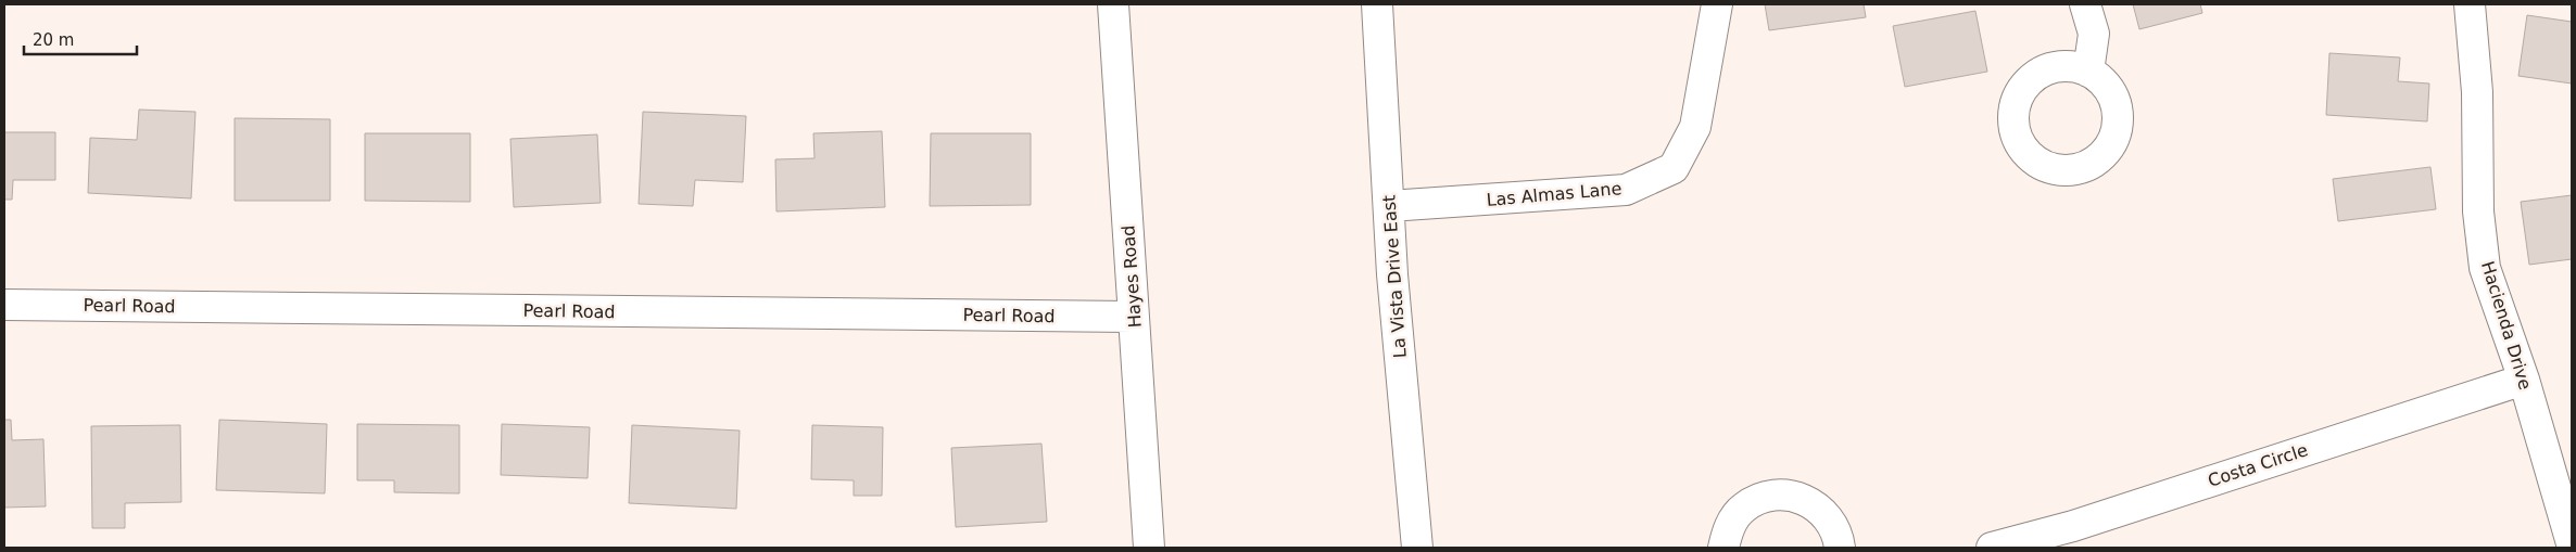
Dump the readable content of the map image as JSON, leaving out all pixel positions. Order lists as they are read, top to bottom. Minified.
{"streets":{"street":["Las Almas Lane","Hayes Road","La Vista Drive East","Pearl Road","Hacienda Drive","Costa Circle"]},"crossings":[["Las Almas Lane","La Vista Drive East"],["Hayes Road","Pearl Road"],["Hacienda Drive","Costa Circle"]],"scale_bar":"20 m"}
